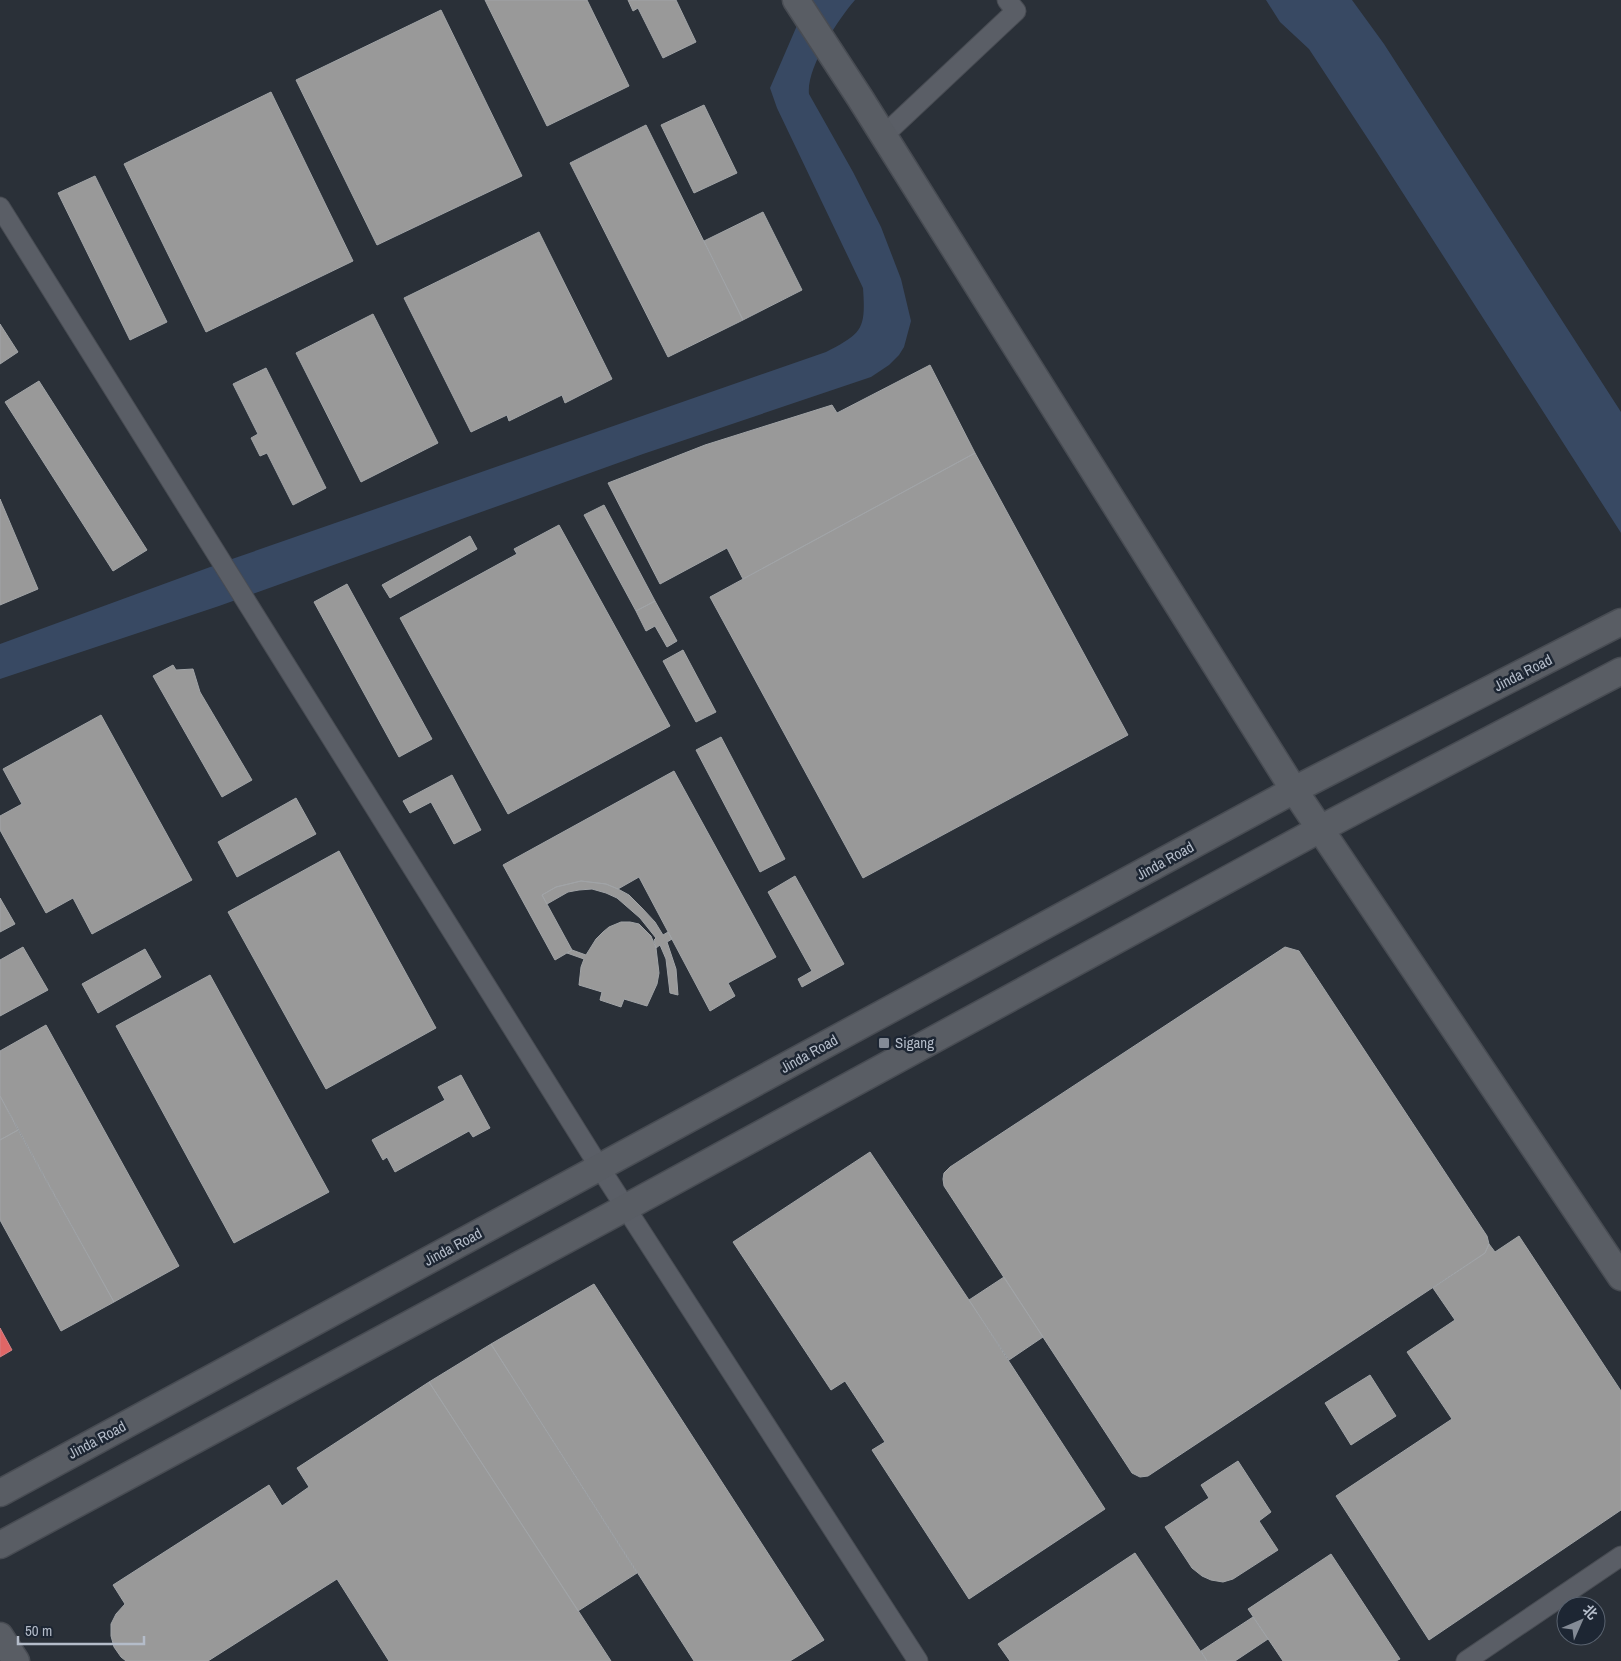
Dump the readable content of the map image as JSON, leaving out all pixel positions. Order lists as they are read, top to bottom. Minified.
{"streets":{"main road":["Jinda Road"]},"places":{"transit":["Sigang"]},"scale_bar":"50 m","north":"top right"}
